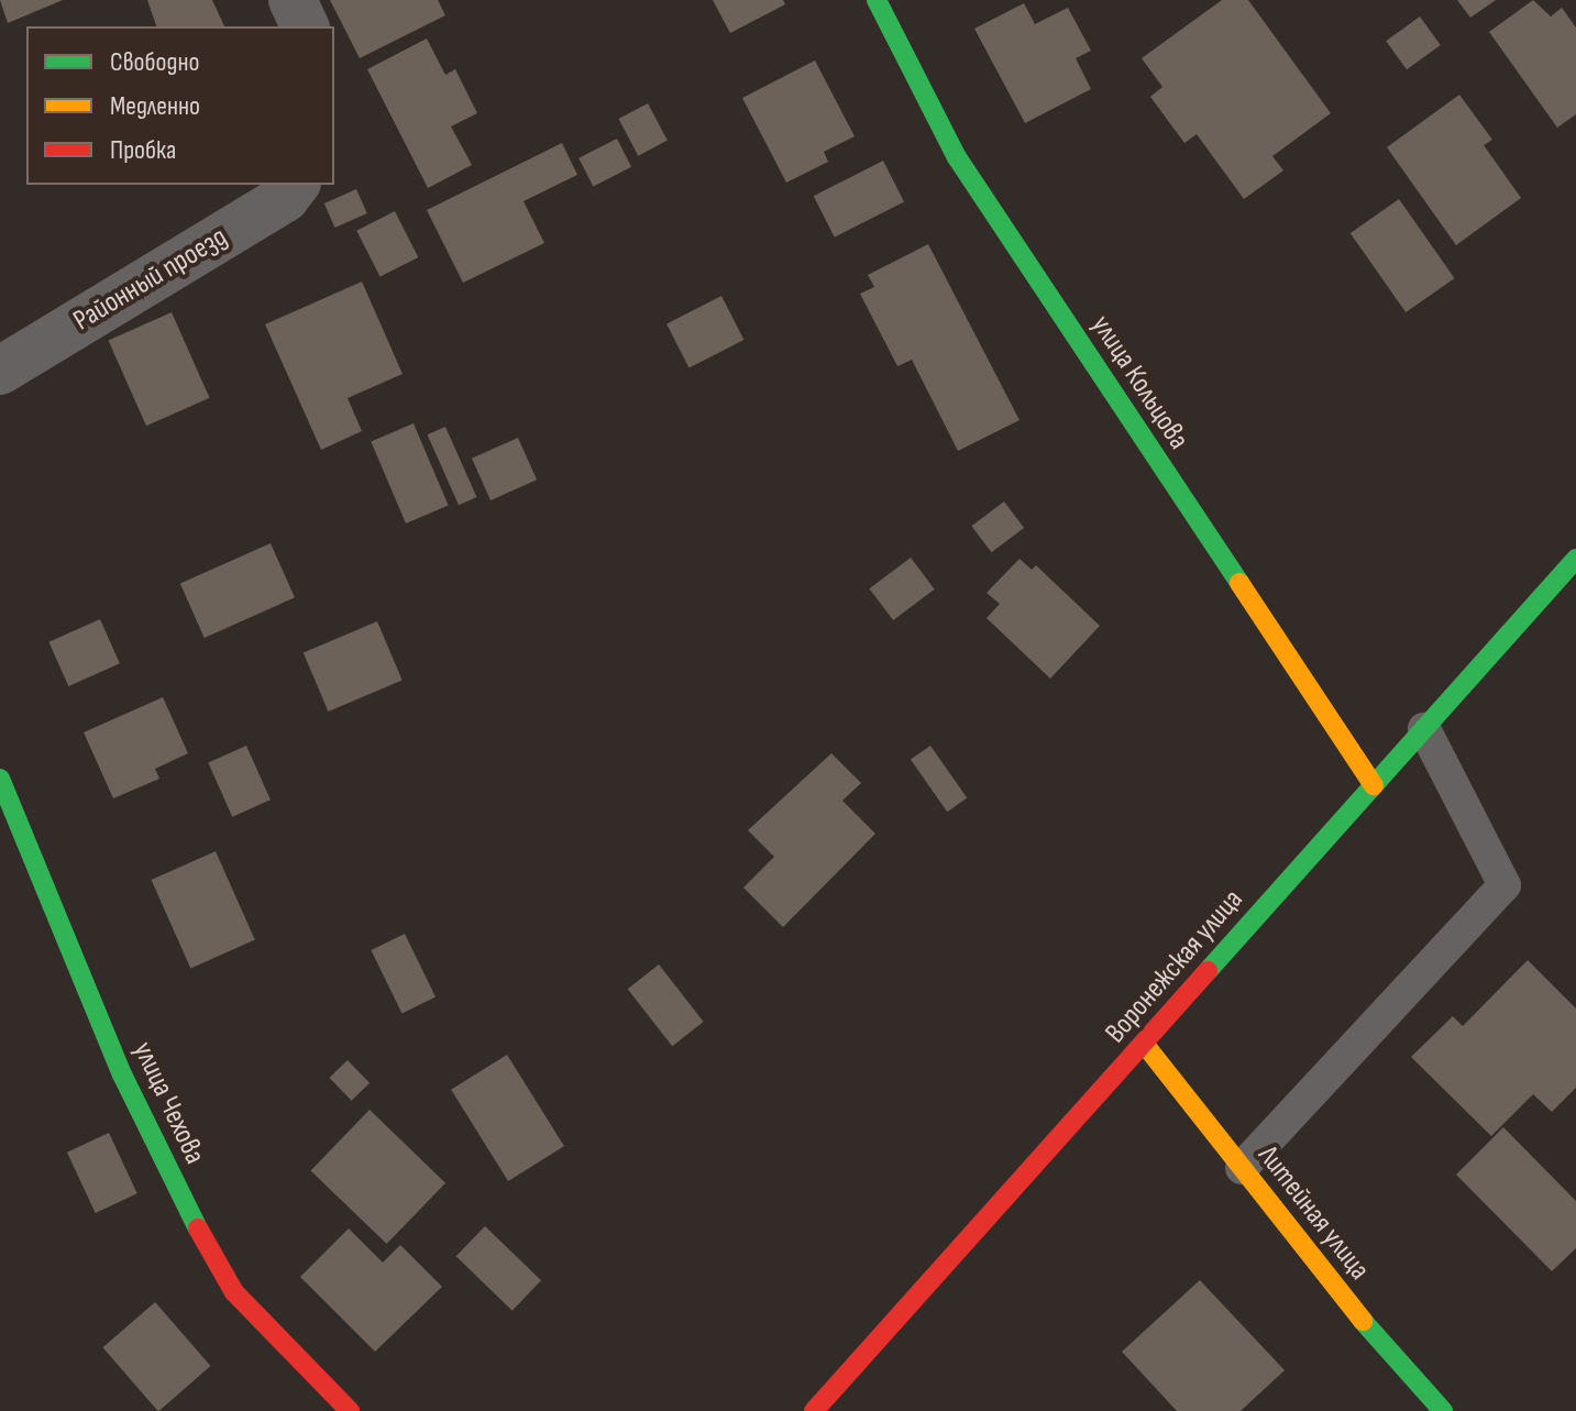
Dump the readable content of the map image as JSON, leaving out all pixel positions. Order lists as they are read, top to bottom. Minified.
{"streets":{"street":["Районный проезд","улица Кольцова","Воронежская улица","улица Чехова","Литейная улица"]},"crossings":[["улица Кольцова","Воронежская улица"],["Воронежская улица","Литейная улица"]],"legend":["Свободно","Медленно","Пробка"]}
